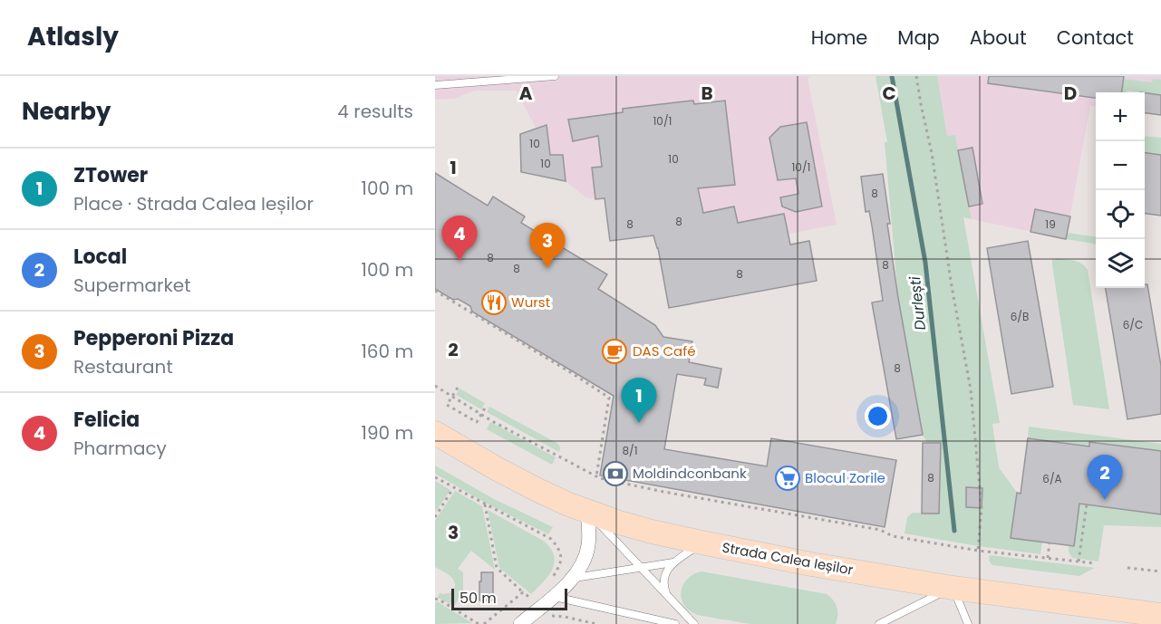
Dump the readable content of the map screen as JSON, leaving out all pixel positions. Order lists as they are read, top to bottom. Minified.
{"streets":{"main road":["Strada Calea Ieșilor"]},"water":["Durlești"],"places":{"restaurant":["Wurst"],"cafe":["DAS Café"],"bank":["Moldindconbank"],"supermarket":["Blocul Zorile"]},"house_numbers":["10/1","10","10","10","10/1","8","8","8","19","8","8","8","8","6/B","6/C","8","8/1","8","6/A"],"scale_bar":"50 m","page":{"header":"Atlasly","nav":["Home","Map","About","Contact"],"heading":["Nearby","4 results"],"map_buttons":["+","−"],"list":[{"mark":"1","name":"ZTower","note":"Place · Strada Calea Ieșilor","value":"100 m"},{"mark":"2","name":"Local","note":"Supermarket","value":"100 m"},{"mark":"3","name":"Pepperoni Pizza","note":"Restaurant","value":"160 m"},{"mark":"4","name":"Felicia","note":"Pharmacy","value":"190 m"}],"pins":["4","3","1","2"],"scale":"50 m"},"grid":{"columns":["A","B","C","D"],"rows":["1","2","3"]}}
